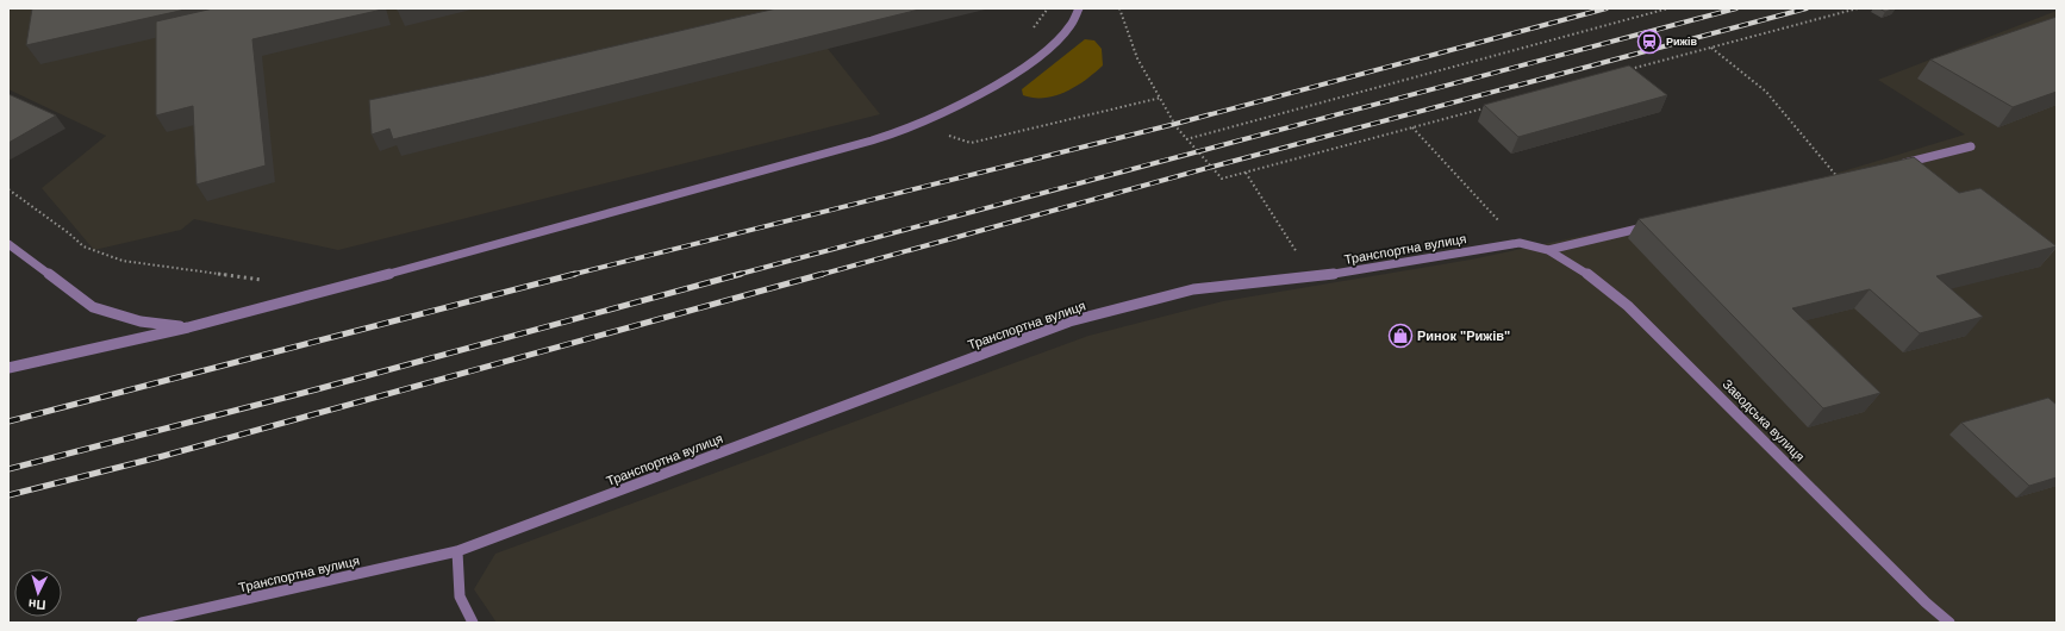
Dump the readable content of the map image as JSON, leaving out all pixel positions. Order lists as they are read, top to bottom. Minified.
{"streets":{"street":["Транспортна вулиця","Заводська вулиця"]},"crossings":[["Транспортна вулиця","Заводська вулиця"]],"places":{"station":["Рижів"],"shop":["Ринок \"Рижів\""]},"north":"bottom"}
